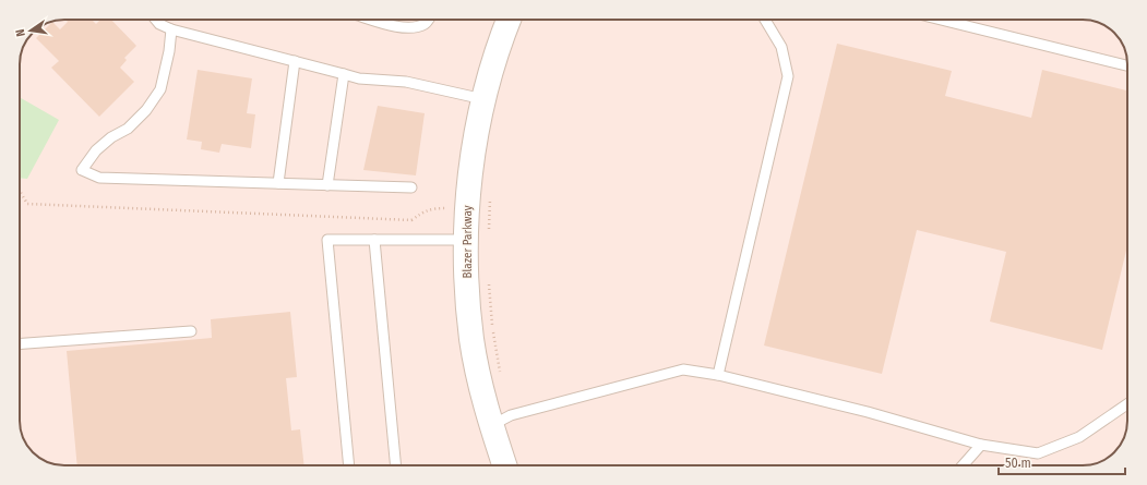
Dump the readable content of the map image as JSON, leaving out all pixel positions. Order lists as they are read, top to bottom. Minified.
{"streets":{"street":["Blazer Parkway"]},"scale_bar":"50 m","north":"left"}
